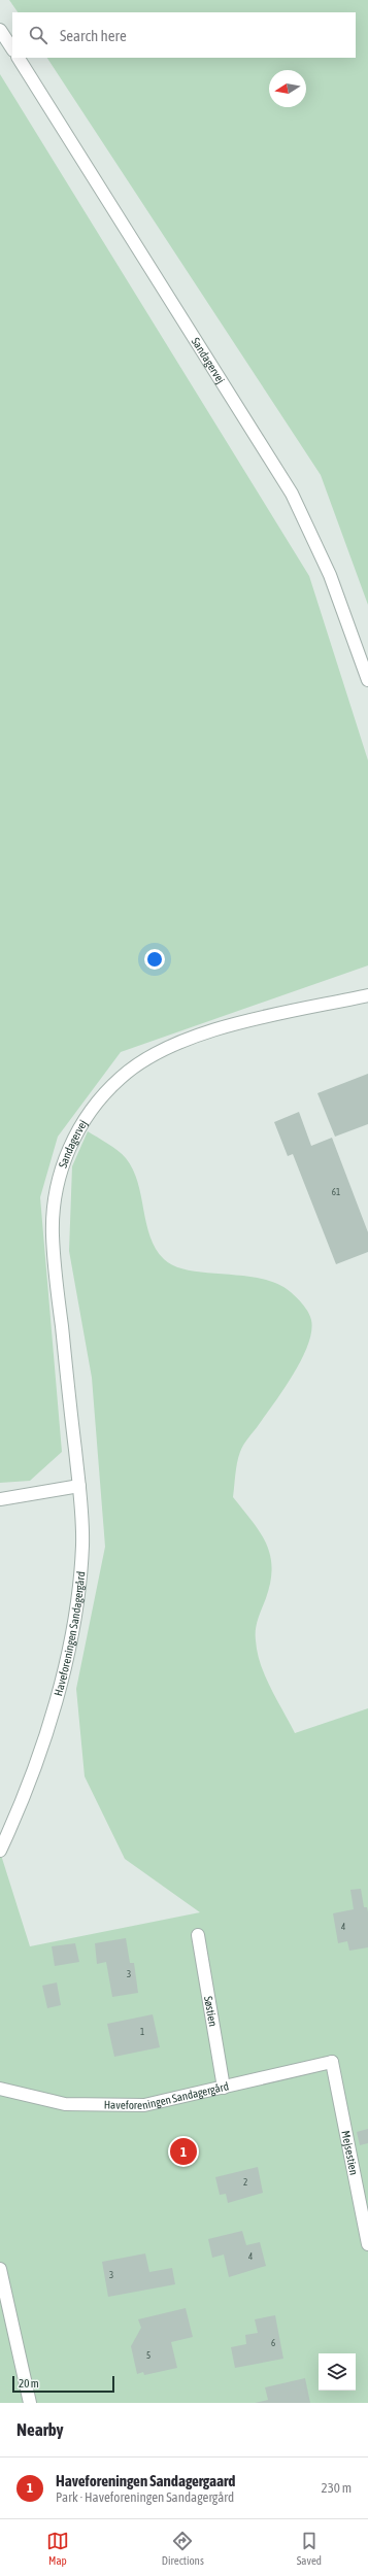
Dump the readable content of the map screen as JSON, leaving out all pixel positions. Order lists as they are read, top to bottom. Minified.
{"streets":{"street":["Sandagervej","Haveforeningen Sandagergård","Søstien","Mejsestien"]},"crossings":[["Sandagervej","Haveforeningen Sandagergård"],["Haveforeningen Sandagergård","Søstien"],["Haveforeningen Sandagergård","Mejsestien"]],"house_numbers":["61","4","3","1","2","4","3","6","5"],"scale_bar":"20 m","north":"left","page":{"search":"Search here","pins":"1","scale":"20 m","heading":"Nearby","list":[{"mark":"1","name":"Haveforeningen Sandagergaard","note":"Park · Haveforeningen Sandagergård","value":"230 m"}],"nav":["Map","Directions","Saved"]}}
